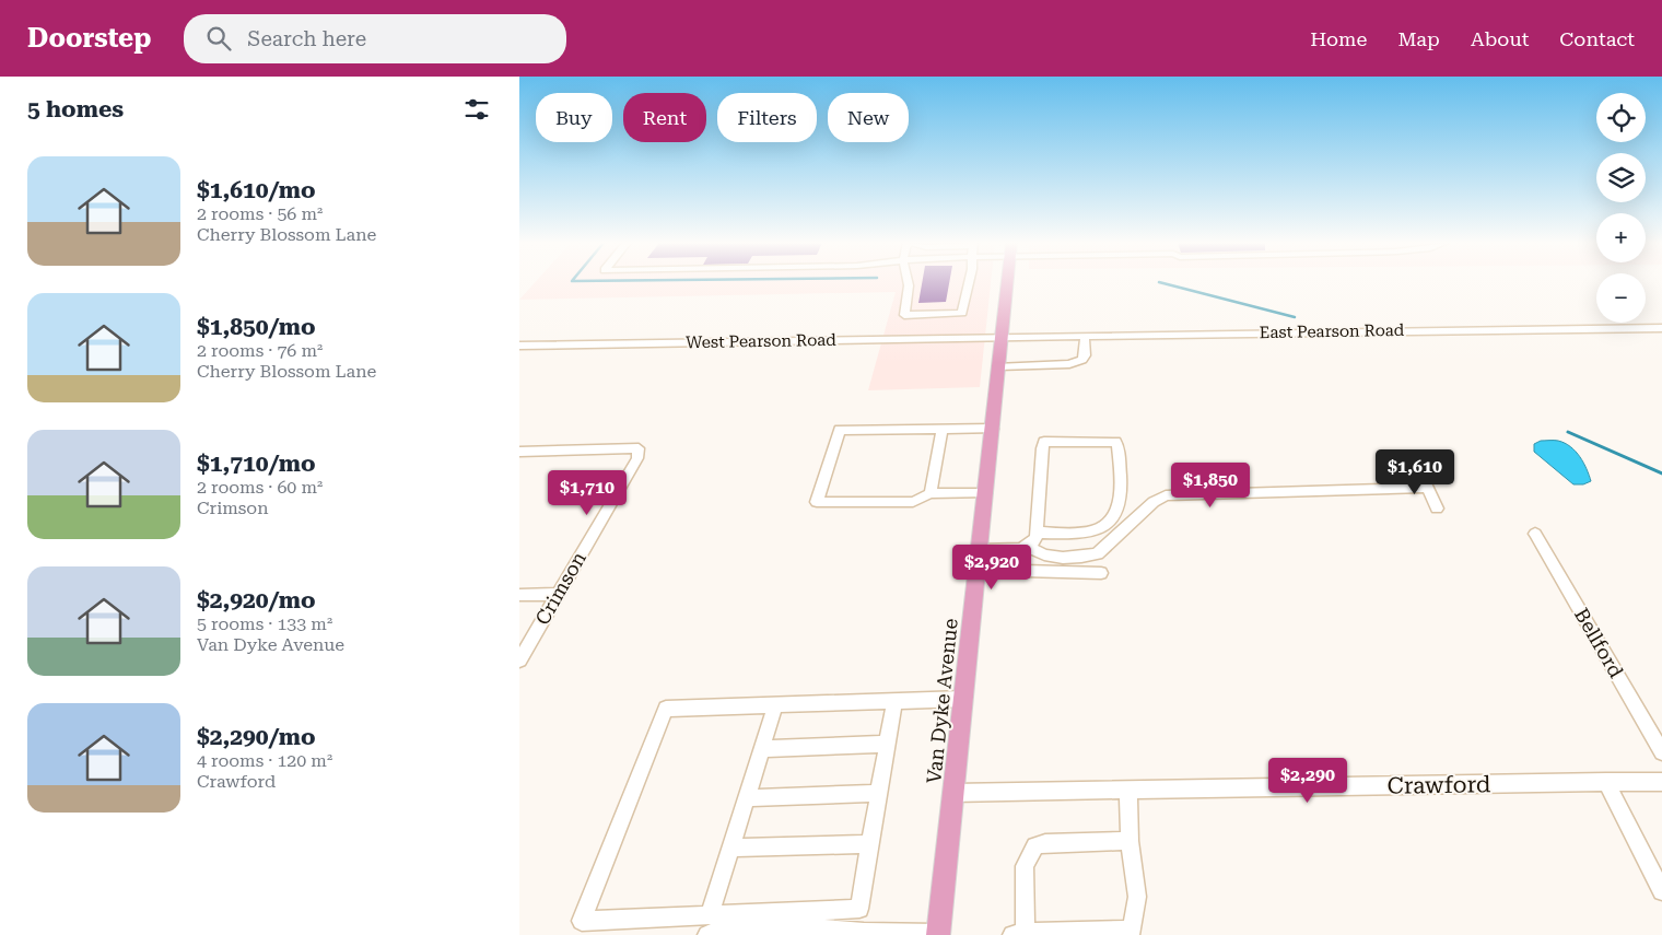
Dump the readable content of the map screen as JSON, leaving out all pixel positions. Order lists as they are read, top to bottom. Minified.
{"streets":{"main road":["Van Dyke Avenue"],"street":["East Pearson Road","West Pearson Road","Crimson","Bellford","Crawford"]},"crossings":[["East Pearson Road","West Pearson Road"],["East Pearson Road","Van Dyke Avenue"],["West Pearson Road","Van Dyke Avenue"],["Van Dyke Avenue","Crawford"]],"page":{"header":"Doorstep","search":"Search here","nav":["Home","Map","About","Contact"],"heading":"5 homes","map_buttons":["+","−"],"chip":["Buy","Rent","Filters","New"],"list":[{"name":"$1,610/mo","note":"2 rooms · 56 m² · Cherry Blossom Lane"},{"name":"$1,850/mo","note":"2 rooms · 76 m² · Cherry Blossom Lane"},{"name":"$1,710/mo","note":"2 rooms · 60 m² · Crimson"},{"name":"$2,920/mo","note":"5 rooms · 133 m² · Van Dyke Avenue"},{"name":"$2,290/mo","note":"4 rooms · 120 m² · Crawford"}],"price":["$1,610","$1,850","$1,710","$2,920","$2,290"]}}
